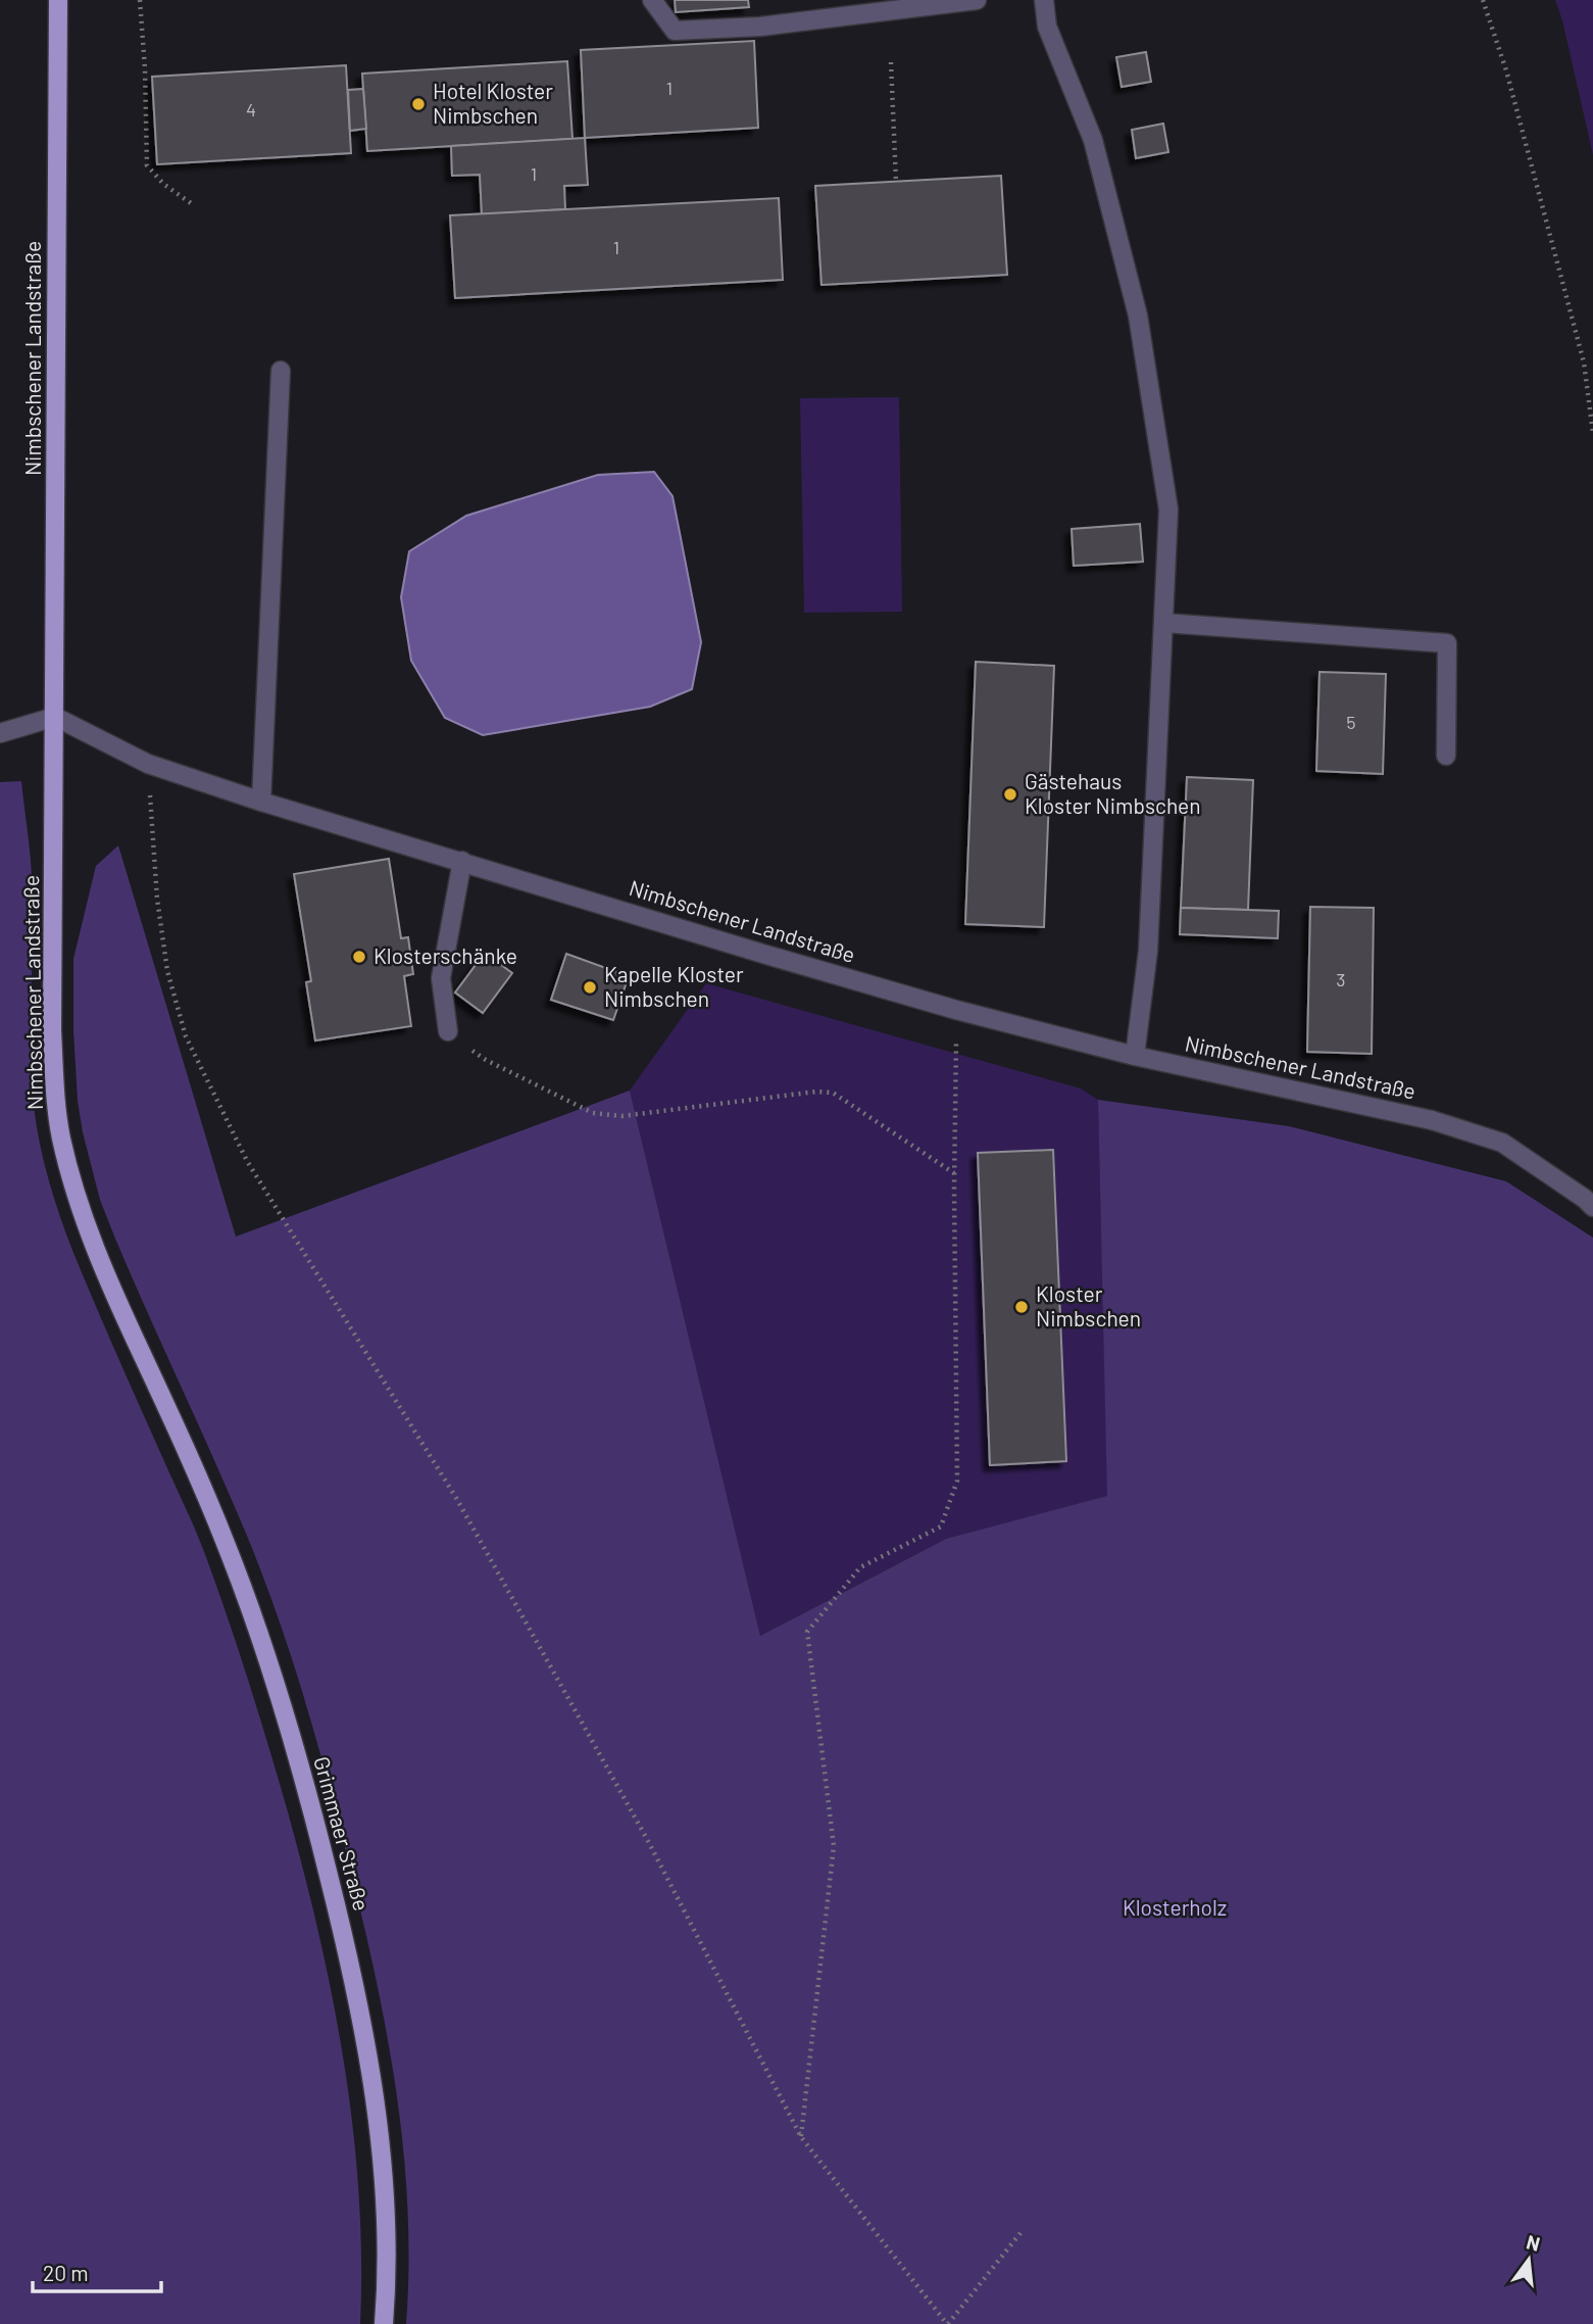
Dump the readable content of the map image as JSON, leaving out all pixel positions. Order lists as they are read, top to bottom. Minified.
{"streets":{"main road":["Nimbschener Landstraße","Grimmaer Straße"]},"crossings":[["Nimbschener Landstraße","Grimmaer Straße"]],"parks":["Klosterholz"],"places":["Hotel Kloster Nimbschen","Gästehaus Kloster Nimbschen","Klosterschänke","Kapelle Kloster Nimbschen","Kloster Nimbschen"],"house_numbers":["1","4","1","1","5","3"],"scale_bar":"20 m","north":"top"}
